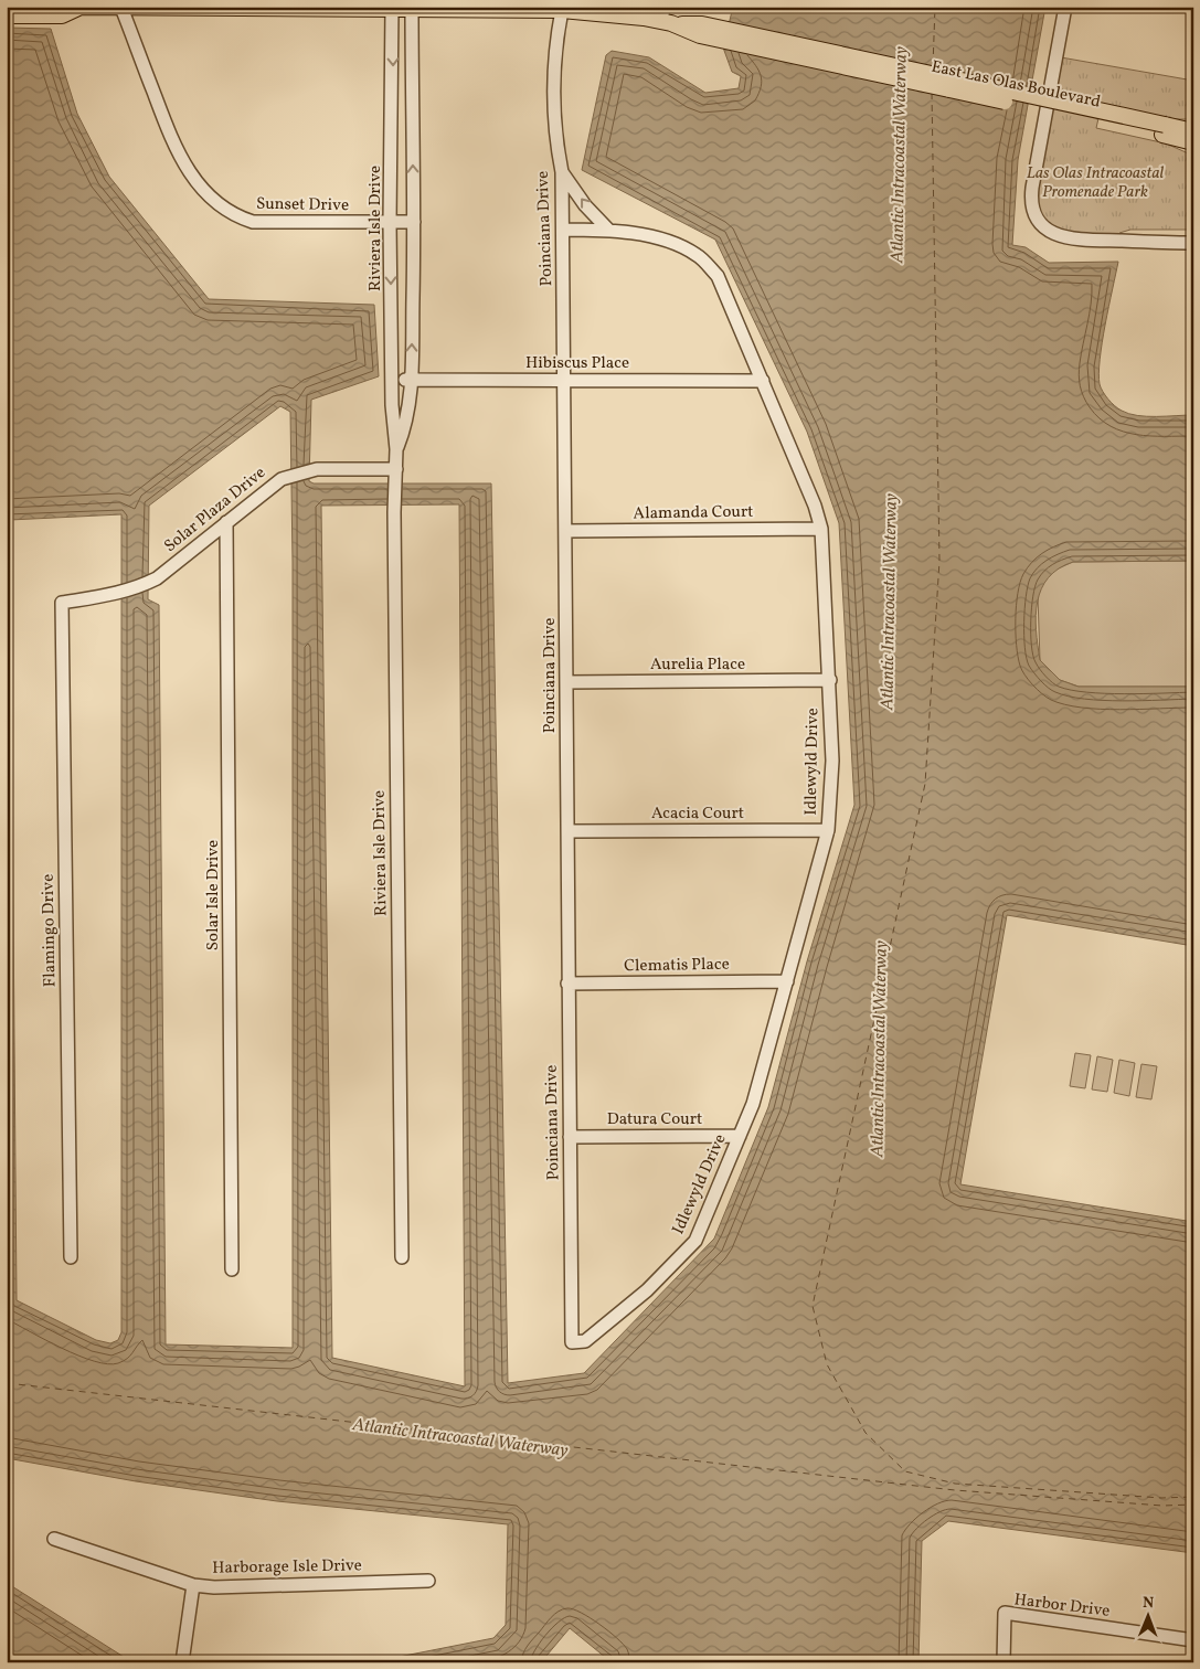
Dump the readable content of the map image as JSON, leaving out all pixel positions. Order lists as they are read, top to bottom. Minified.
{"streets":{"main road":["East Las Olas Boulevard"],"street":["Sunset Drive","Riviera Isle Drive","Poinciana Drive","Hibiscus Place","Solar Plaza Drive","Alamanda Court","Aurelia Place","Idlewyld Drive","Acacia Court","Solar Isle Drive","Flamingo Drive","Clematis Place","Datura Court","Harborage Isle Drive","Harbor Drive"]},"crossings":[["East Las Olas Boulevard","Sunset Drive"],["East Las Olas Boulevard","Riviera Isle Drive"],["East Las Olas Boulevard","Poinciana Drive"],["Sunset Drive","Riviera Isle Drive"],["Riviera Isle Drive","Hibiscus Place"],["Riviera Isle Drive","Solar Plaza Drive"],["Poinciana Drive","Hibiscus Place"],["Poinciana Drive","Alamanda Court"],["Poinciana Drive","Aurelia Place"],["Poinciana Drive","Idlewyld Drive"],["Poinciana Drive","Acacia Court"],["Poinciana Drive","Clematis Place"],["Poinciana Drive","Datura Court"],["Hibiscus Place","Idlewyld Drive"],["Solar Plaza Drive","Solar Isle Drive"],["Solar Plaza Drive","Flamingo Drive"],["Alamanda Court","Idlewyld Drive"],["Aurelia Place","Idlewyld Drive"],["Idlewyld Drive","Acacia Court"],["Idlewyld Drive","Clematis Place"],["Idlewyld Drive","Datura Court"]],"water":["Atlantic Intracoastal Waterway"],"parks":["Las Olas Intracoastal Promenade Park"],"north":"top"}
